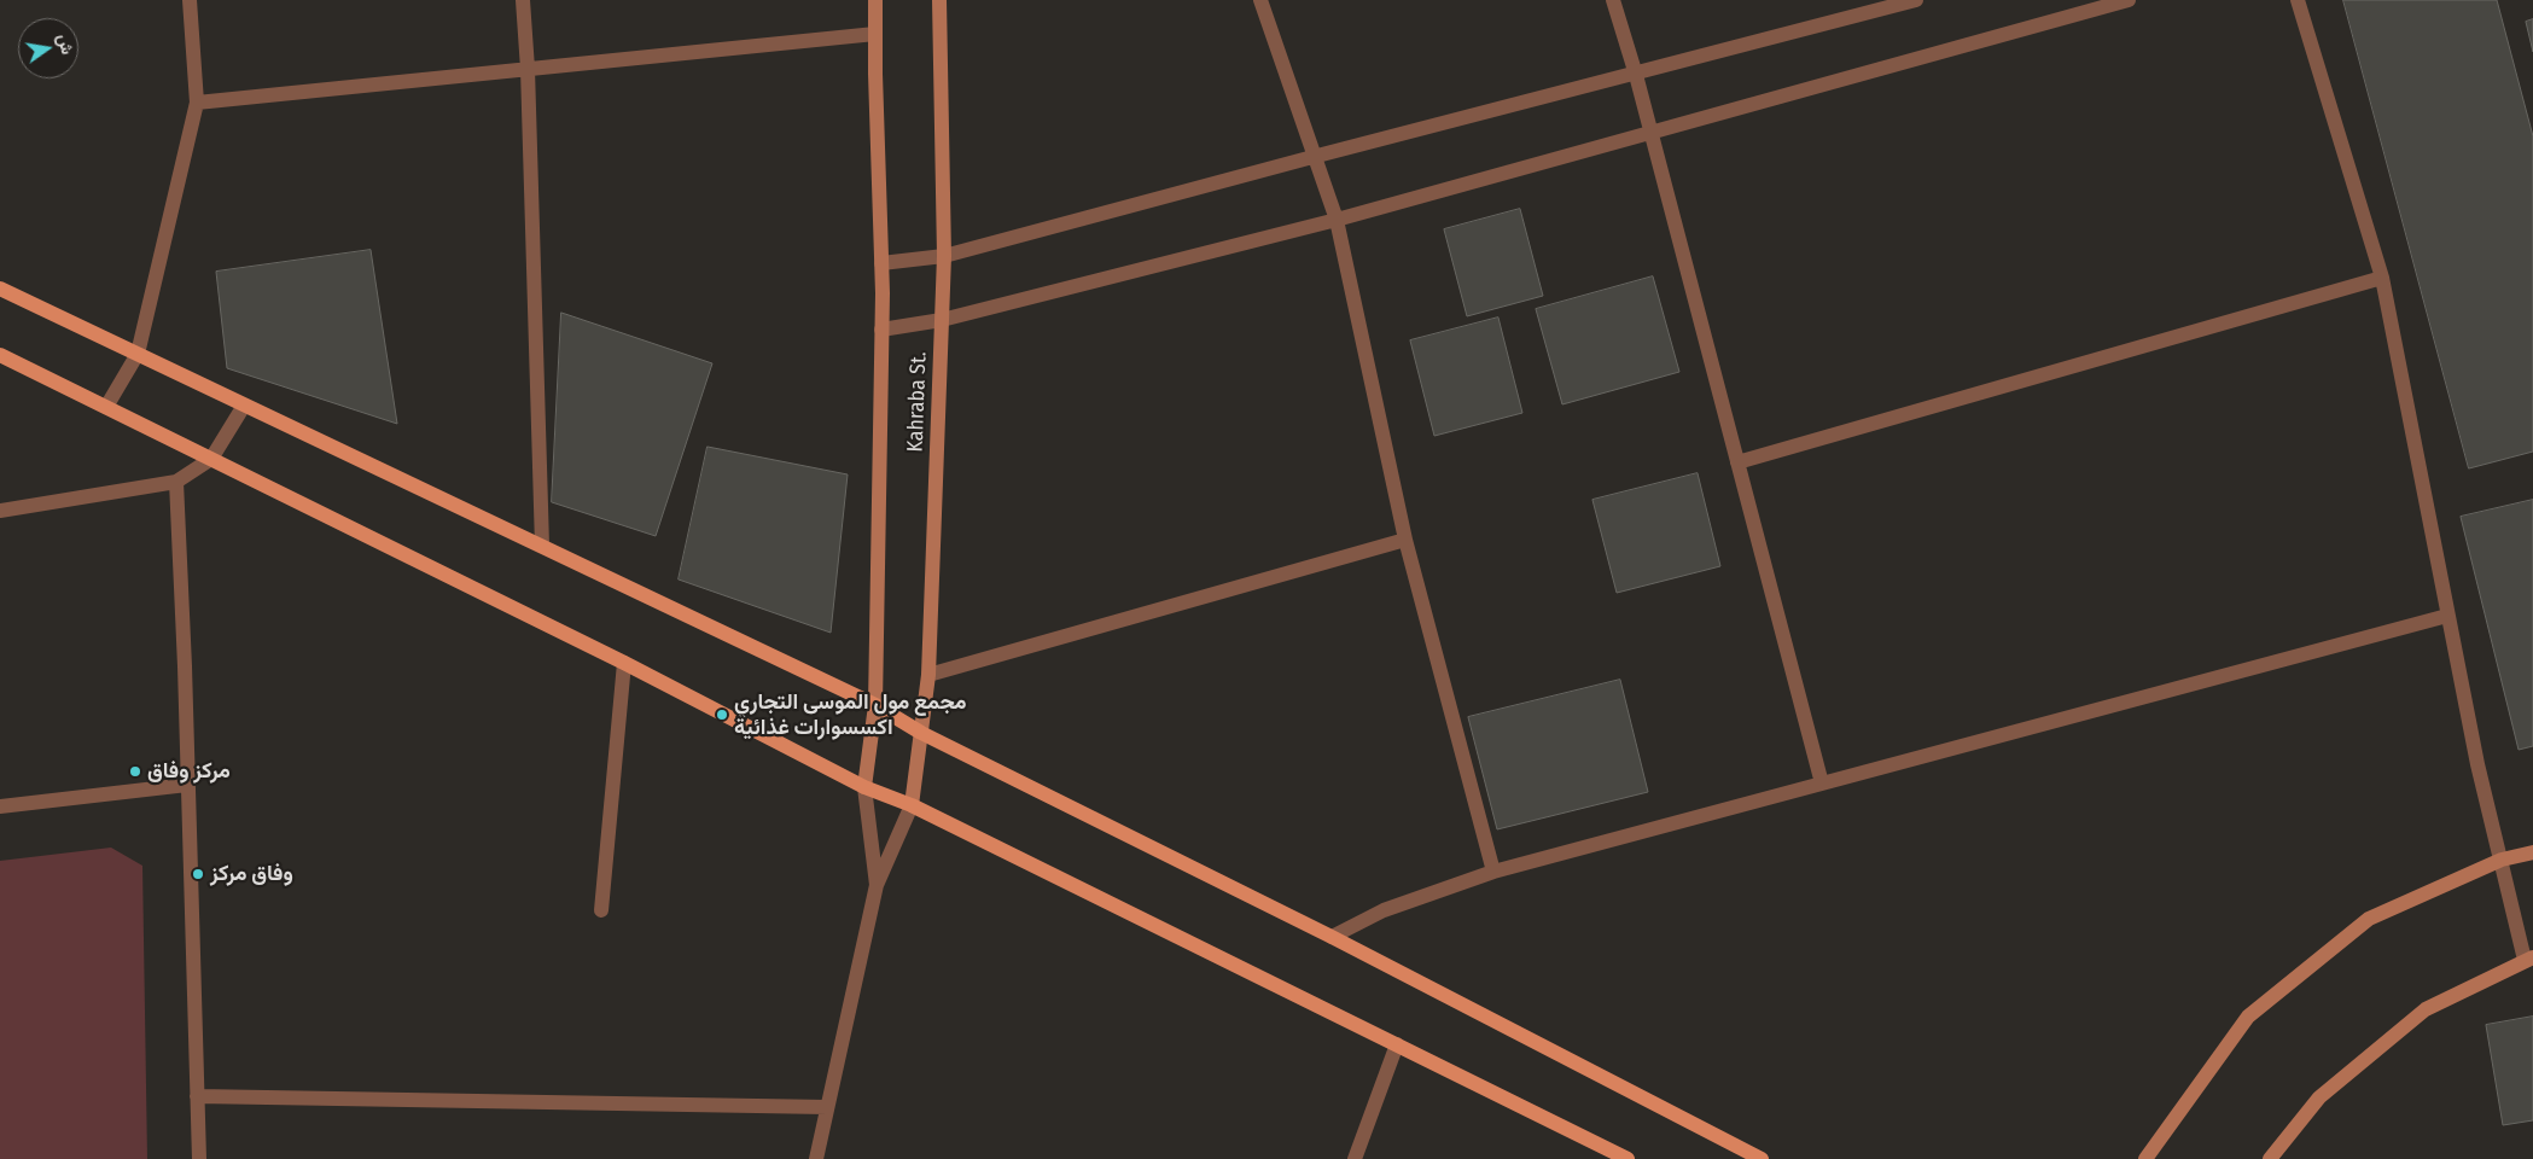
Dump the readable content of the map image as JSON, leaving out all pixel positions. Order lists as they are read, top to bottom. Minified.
{"streets":{"main road":["Kahraba St."]},"places":["مجمع مول الموسى التجاري اكسسوارات غذائية","مركز وفاق","وفاق مركز"],"north":"right"}
